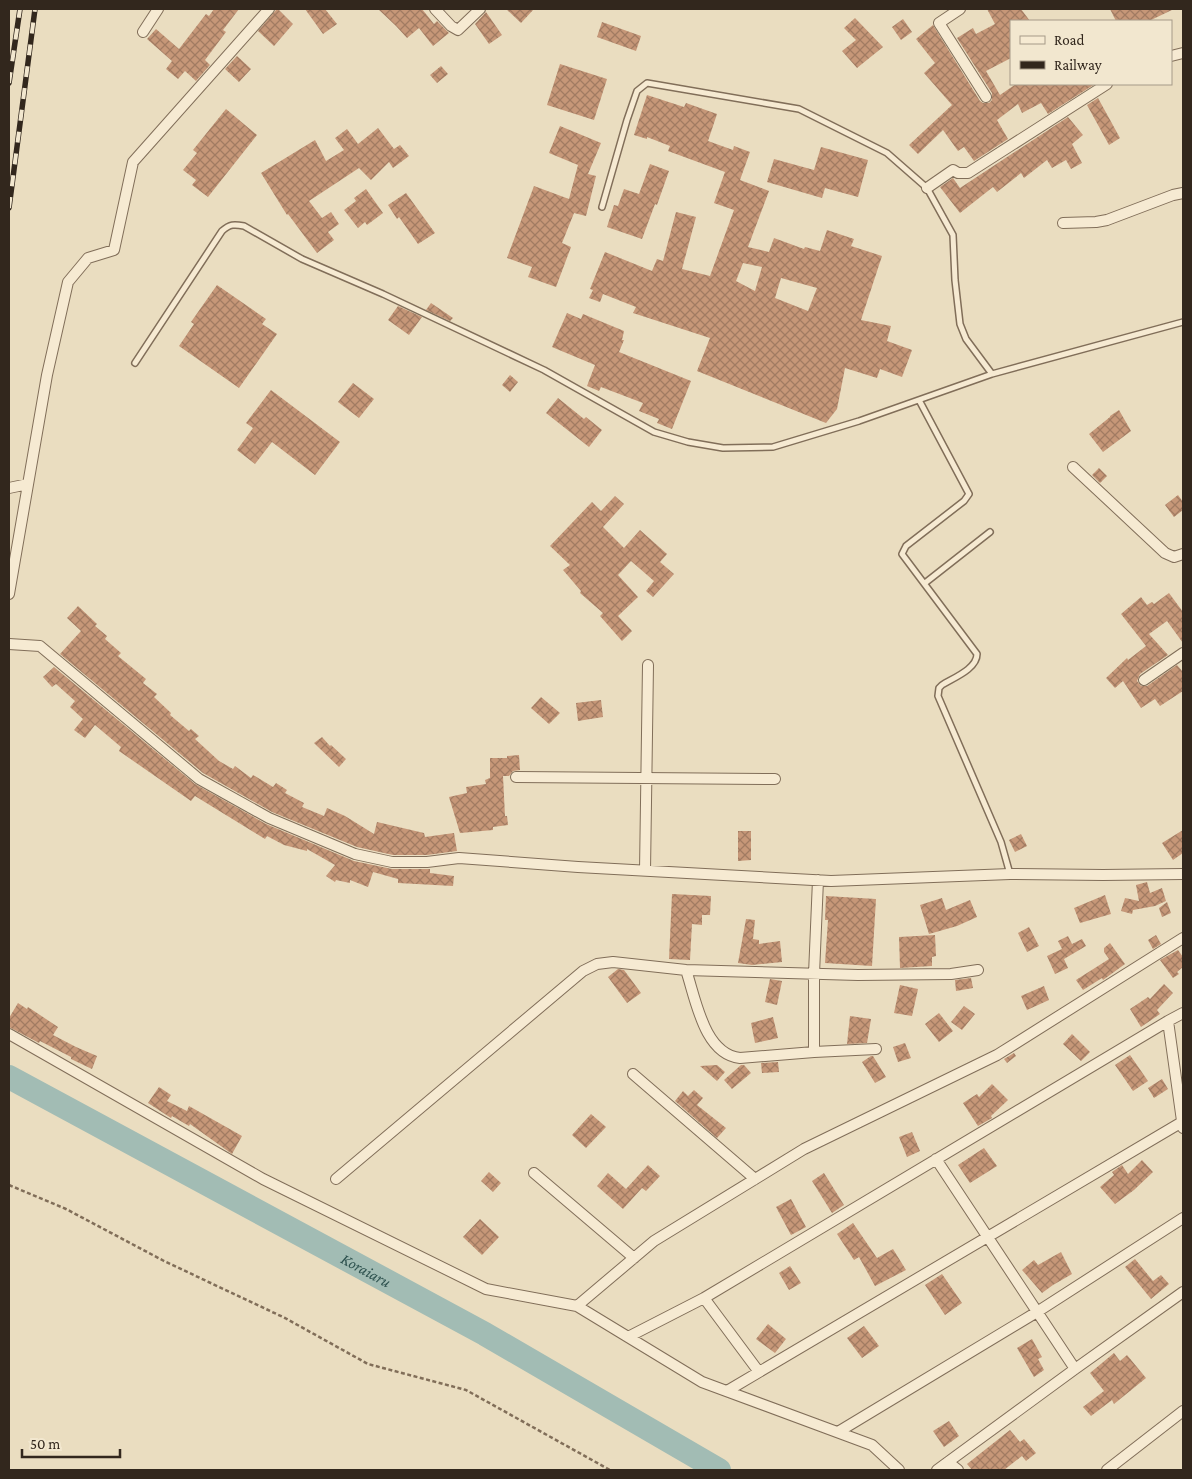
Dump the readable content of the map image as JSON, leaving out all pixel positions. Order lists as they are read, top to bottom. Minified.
{"water":["Koraiaru"],"legend":["Road","Railway"],"scale_bar":"50 m"}
